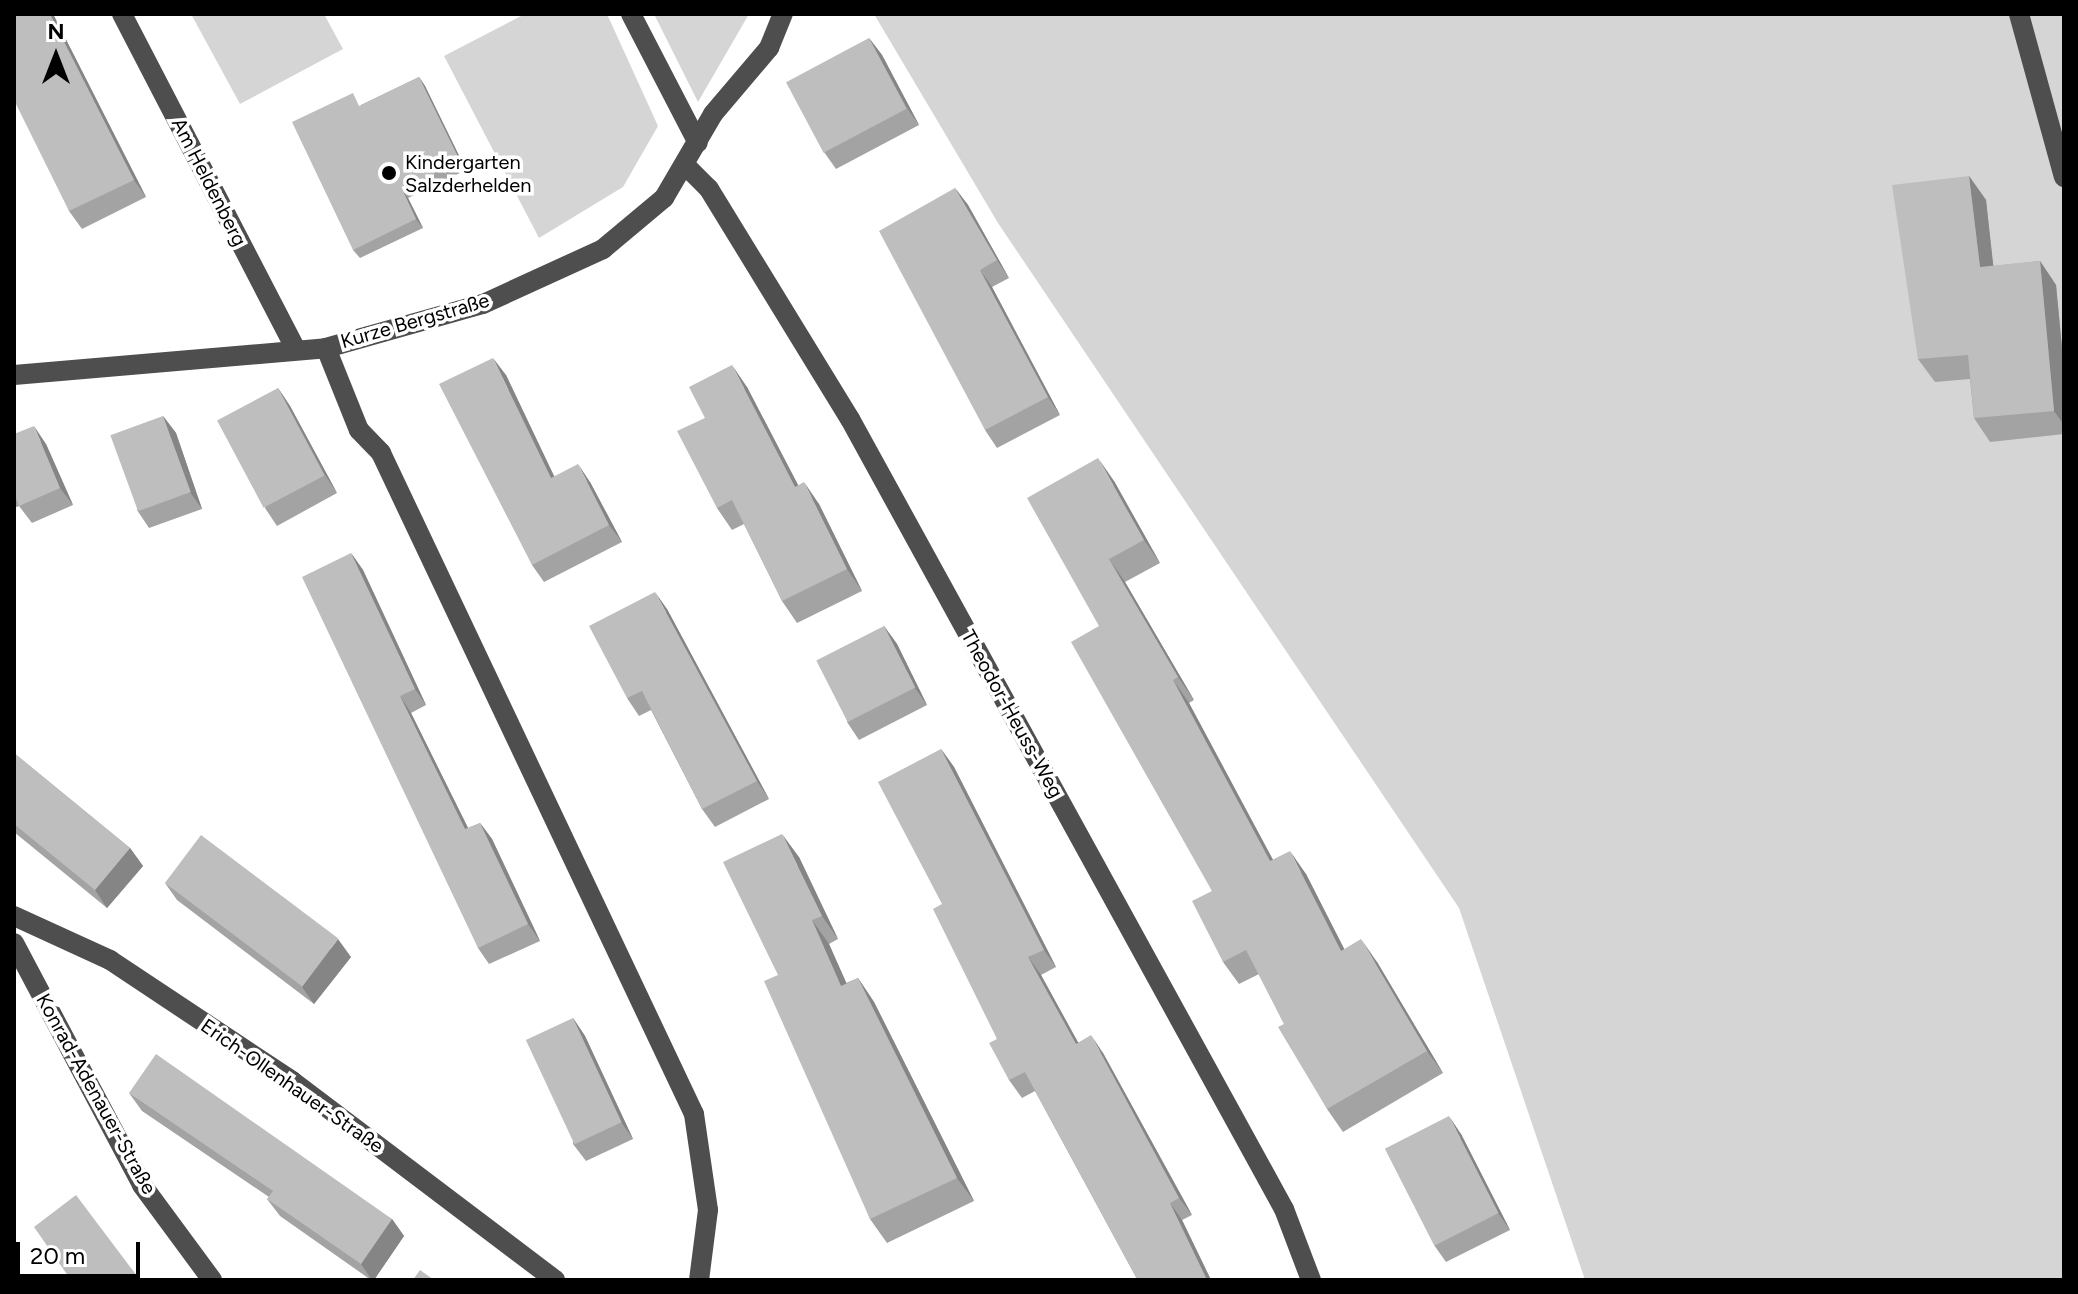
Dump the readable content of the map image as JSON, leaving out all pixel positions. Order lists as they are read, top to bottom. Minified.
{"streets":{"street":["Am Heldenberg","Kurze Bergstraße","Theodor-Heuss-Weg","Erich-Ollenhauer-Straße","Konrad-Adenauer-Straße"]},"crossings":[["Am Heldenberg","Kurze Bergstraße"],["Kurze Bergstraße","Theodor-Heuss-Weg"]],"places":["Kindergarten Salzderhelden"],"scale_bar":"20 m","north":"top"}
